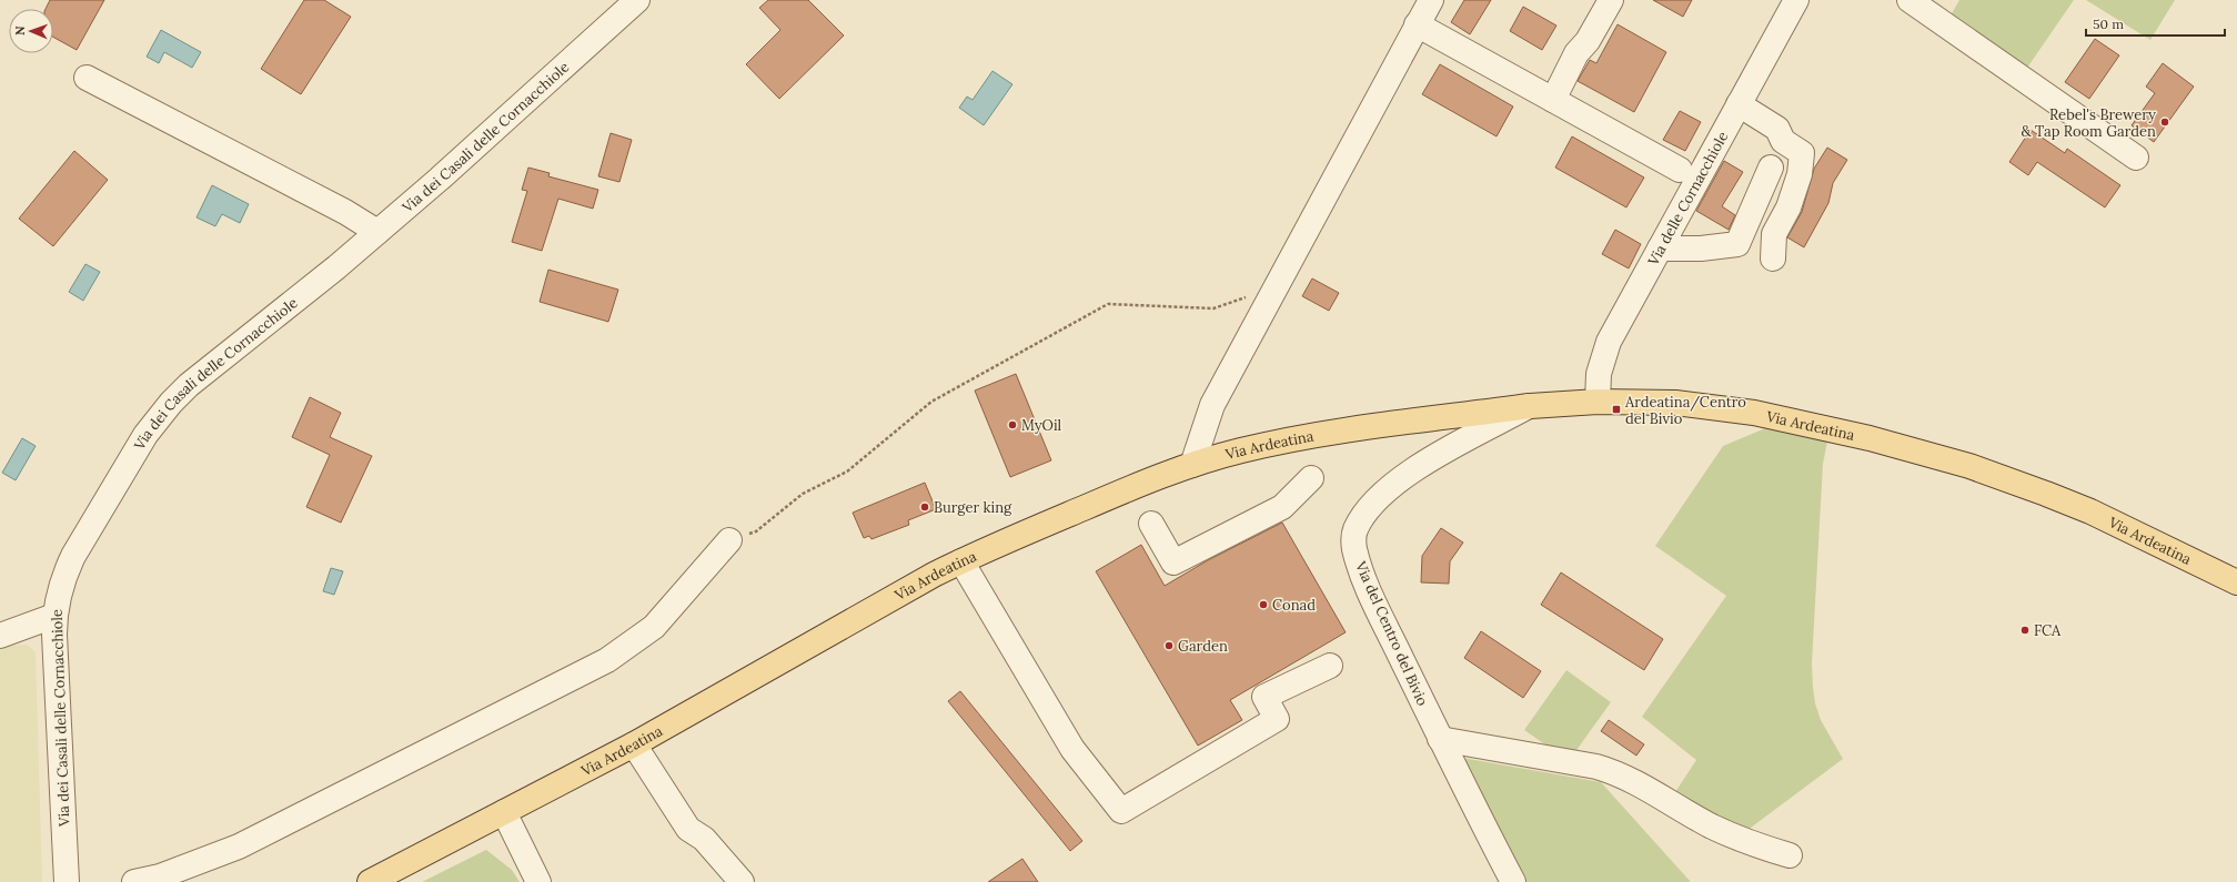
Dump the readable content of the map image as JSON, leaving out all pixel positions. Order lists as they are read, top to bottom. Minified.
{"streets":{"main road":["Via Ardeatina"],"street":["Via dei Casali delle Cornacchiole","Via delle Cornacchiole","Via del Centro del Bivio"]},"crossings":[["Via delle Cornacchiole","Via Ardeatina"],["Via Ardeatina","Via del Centro del Bivio"]],"places":{"other":["Rebel's Brewery & Tap Room Garden","MyOil","Burger king","Conad","FCA","Garden"],"transit":["Ardeatina/Centro del Bivio"]},"scale_bar":"50 m","north":"left"}
